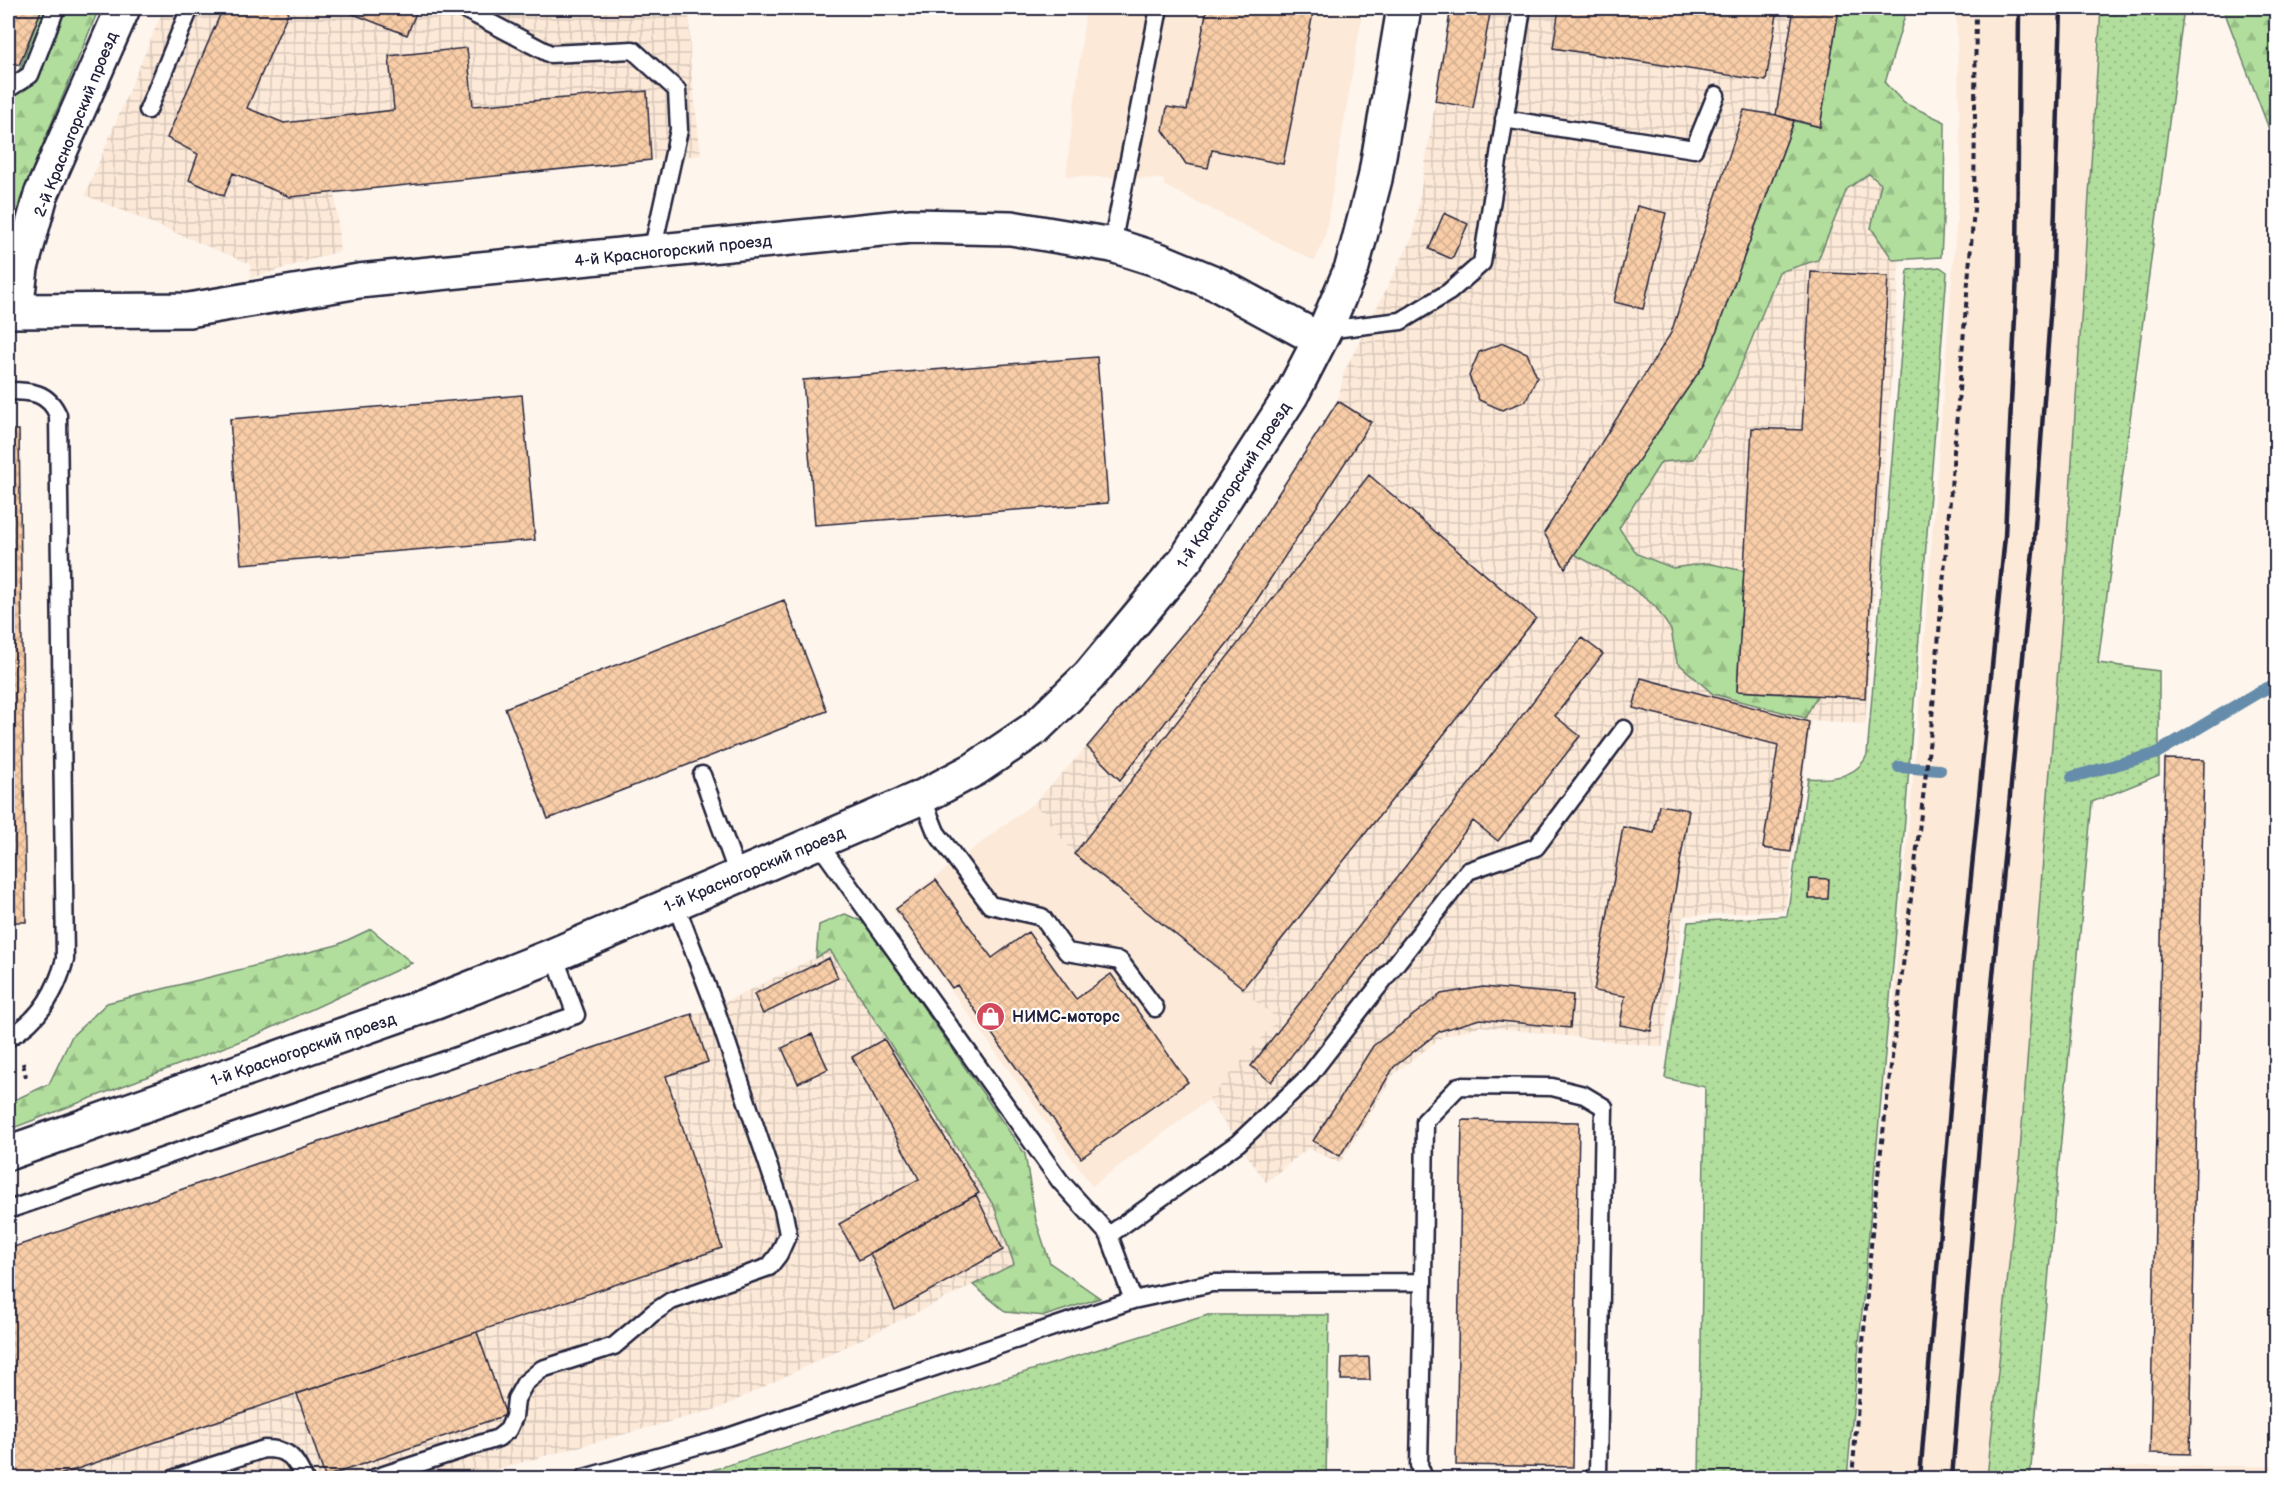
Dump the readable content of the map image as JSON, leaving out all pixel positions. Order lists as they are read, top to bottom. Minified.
{"streets":{"street":["2-й Красногорский проезд","4-й Красногорский проезд","1-й Красногорский проезд"]},"crossings":[["2-й Красногорский проезд","4-й Красногорский проезд"],["4-й Красногорский проезд","1-й Красногорский проезд"]],"places":{"shop":["НИМС-моторс"]}}
